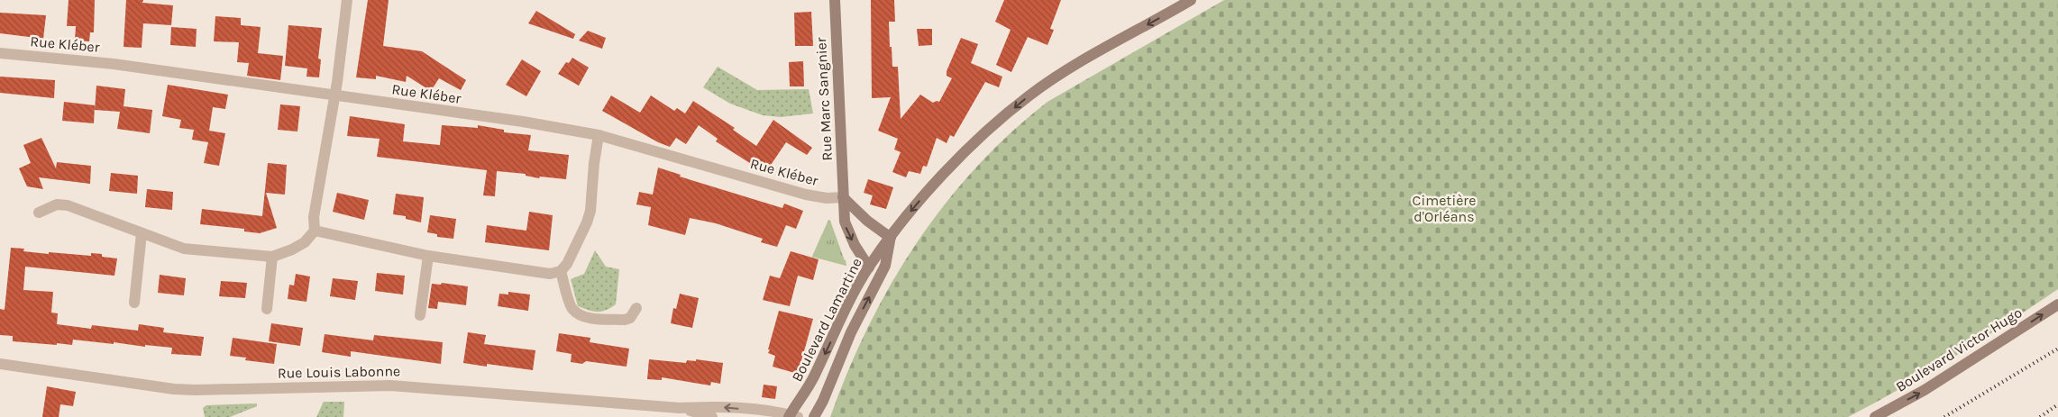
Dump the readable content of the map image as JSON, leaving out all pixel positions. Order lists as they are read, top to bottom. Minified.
{"streets":{"street":["Rue Kléber","Rue Marc Sangnier","Boulevard Lamartine","Boulevard Victor Hugo","Rue Louis Labonne"]},"crossings":[["Rue Kléber","Rue Marc Sangnier"],["Rue Marc Sangnier","Boulevard Lamartine"],["Boulevard Lamartine","Rue Louis Labonne"]],"one_way":["Boulevard Victor Hugo"],"parks":["Cimetière d'Orléans"]}
